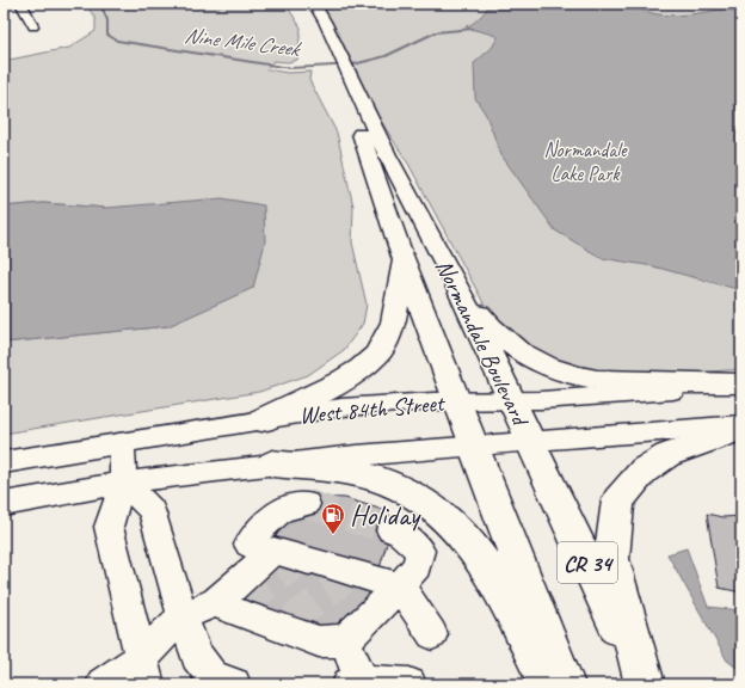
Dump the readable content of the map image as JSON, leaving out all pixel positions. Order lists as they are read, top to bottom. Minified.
{"streets":{"main road":["Normandale Boulevard","CR 34"],"street":["West 84th Street"]},"crossings":[["Normandale Boulevard","West 84th Street"]],"water":["Nine Mile Creek"],"parks":["Normandale Lake Park"],"places":{"fuel station":["Holiday"]}}
